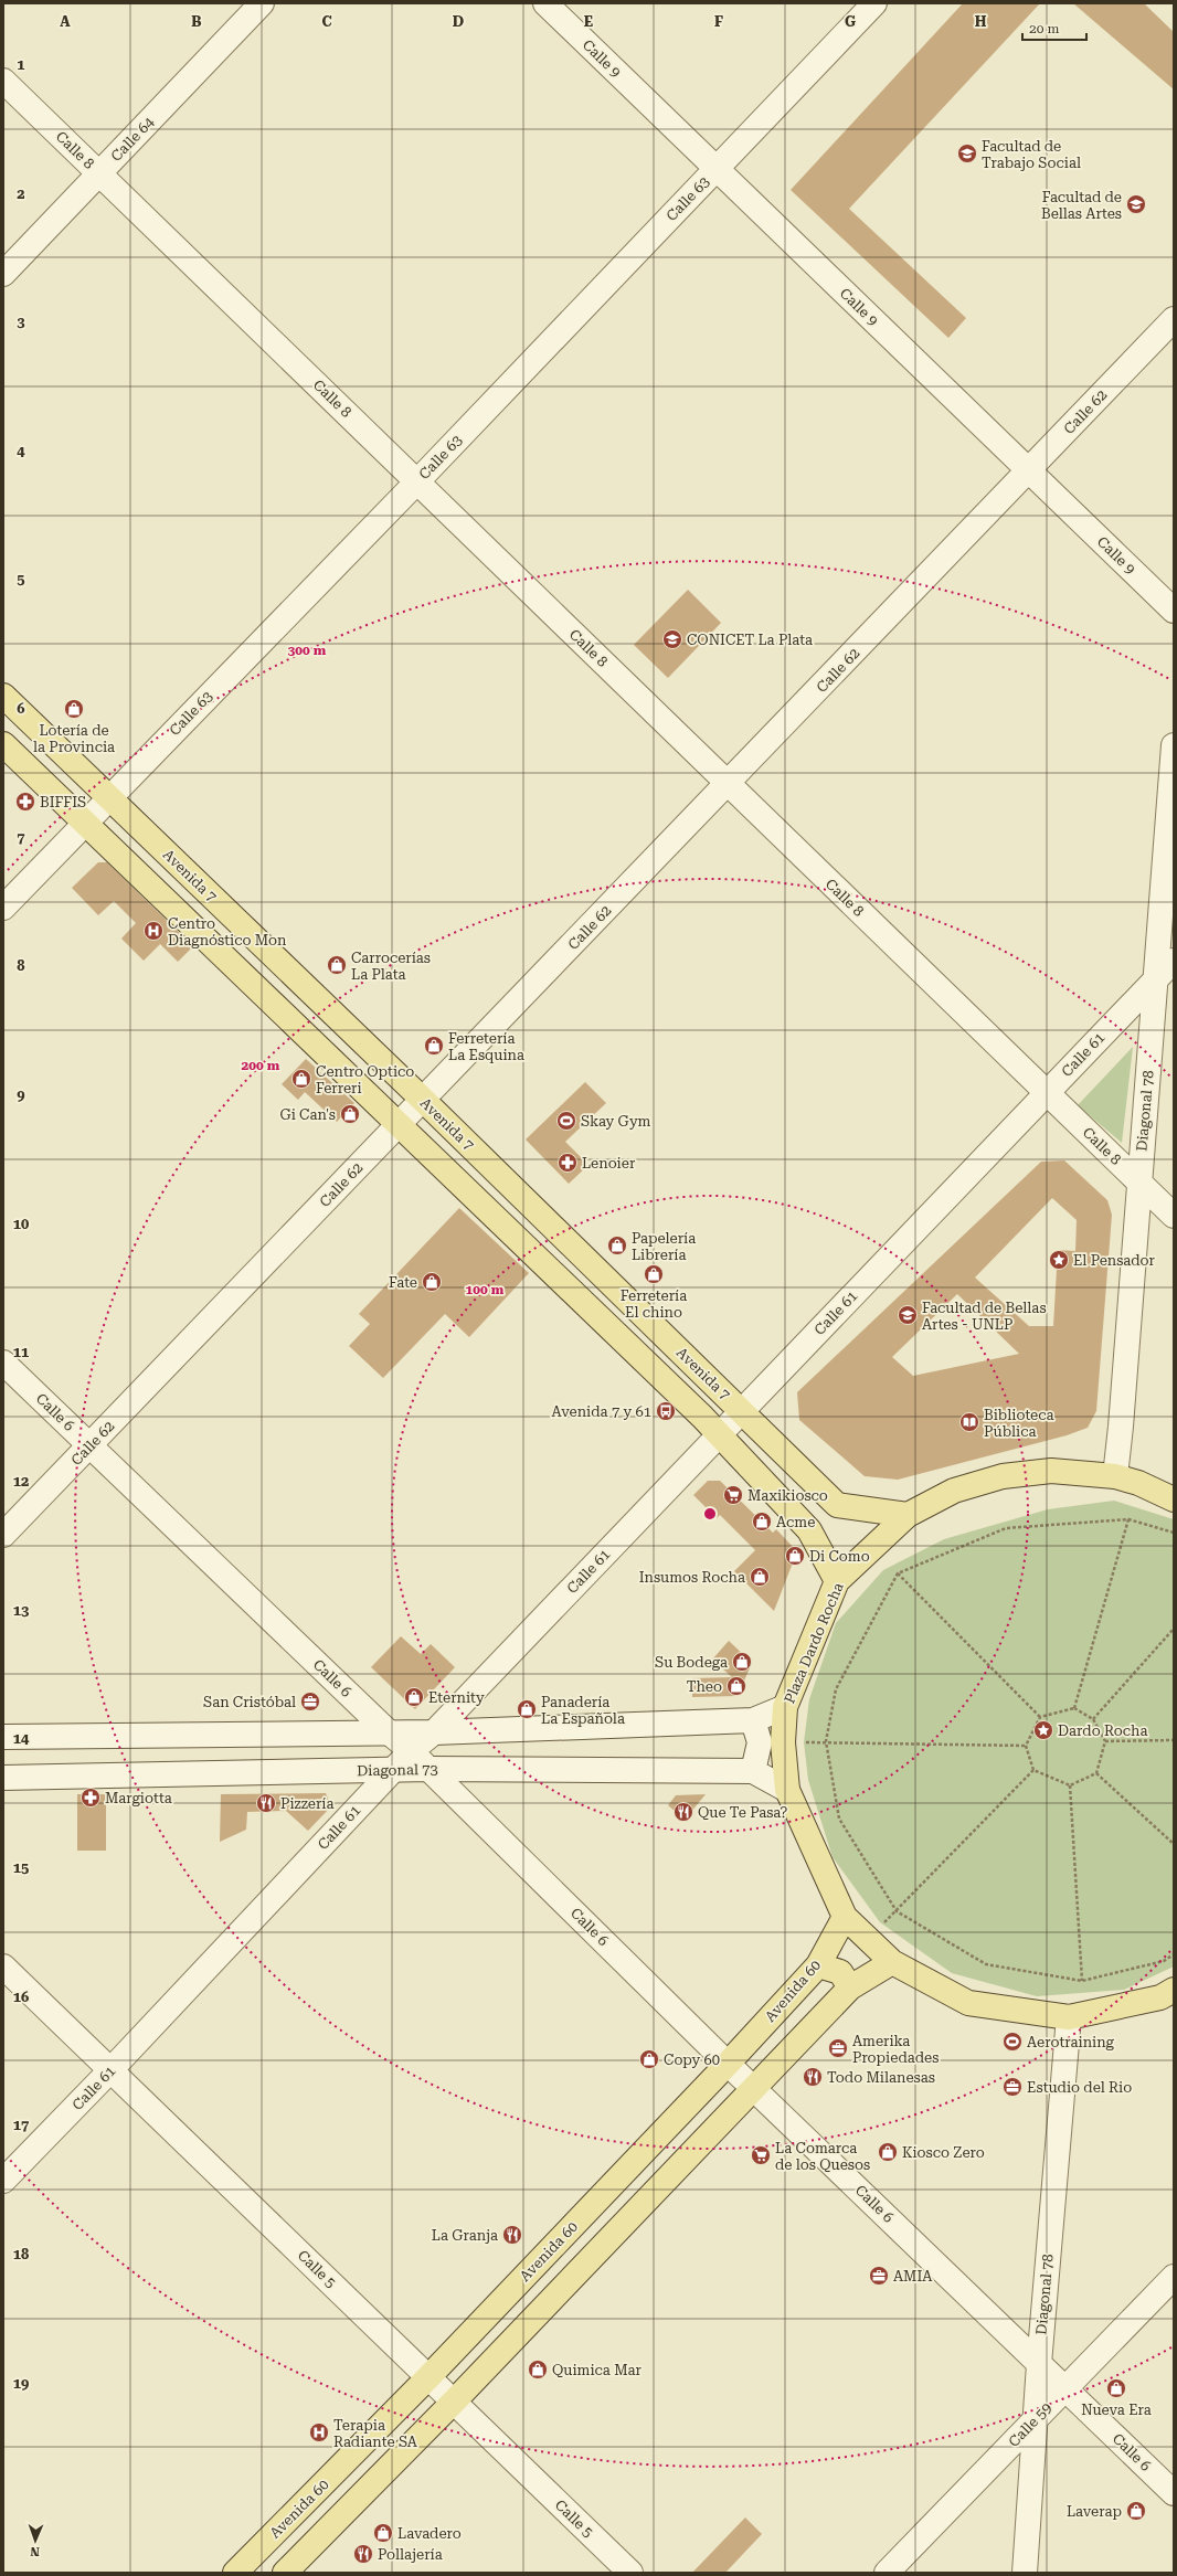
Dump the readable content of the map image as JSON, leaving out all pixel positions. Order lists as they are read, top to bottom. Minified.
{"streets":{"main road":["Avenida 7","Plaza Dardo Rocha","Avenida 60"],"street":["Calle 9","Calle 64","Calle 8","Calle 63","Calle 62","Calle 61","Diagonal 78","Calle 6","Diagonal 73","Calle 5","Calle 59"]},"crossings":[["Calle 9","Calle 63"],["Calle 9","Calle 62"],["Calle 64","Calle 8"],["Calle 8","Calle 63"],["Calle 8","Calle 62"],["Calle 8","Calle 61"],["Calle 8","Diagonal 78"],["Calle 63","Avenida 7"],["Calle 62","Avenida 7"],["Calle 62","Calle 6"],["Avenida 7","Calle 61"],["Avenida 7","Plaza Dardo Rocha"],["Calle 61","Diagonal 78"],["Calle 61","Calle 6"],["Calle 61","Diagonal 73"],["Calle 61","Calle 5"],["Diagonal 78","Calle 6"],["Diagonal 78","Plaza Dardo Rocha"],["Diagonal 78","Calle 59"],["Calle 6","Diagonal 73"],["Calle 6","Avenida 60"],["Calle 6","Calle 59"],["Plaza Dardo Rocha","Diagonal 73"],["Plaza Dardo Rocha","Avenida 60"],["Avenida 60","Calle 5"]],"places":{"school or university":["Facultad de Trabajo Social","Facultad de Bellas Artes","CONICET La Plata","Facultad de Bellas Artes - UNLP"],"shop":["Lotería de la Provincia","Carrocerías La Plata","Ferretería La Esquina","Centro Optico Ferreri","Gi Can's","Papelería Librería","Ferretería El chino","Fate","Acme","Di Como","Insumos Rocha","Su Bodega","Theo","Eternity","Panadería La Española","Copy 60","Kiosco Zero","Quimica Mar","Nueva Era","Laverap","Lavadero"],"pharmacy":["BIFFIS","Lenoier","Margiotta"],"hospital":["Centro Diagnóstico Mon","Terapia Radiante SA"],"sports":["Skay Gym","Aerotraining"],"place":["El Pensador","Dardo Rocha"],"bus stop":["Avenida 7 y 61"],"library":["Biblioteca Pública"],"supermarket":["Maxikiosco","La Comarca de los Quesos"],"office":["San Cristóbal","Amerika Propiedades","Estudio del Rio","AMIA"],"restaurant":["Pizzería","Que Te Pasa?","Todo Milanesas","La Granja","Pollajería"]},"scale_bar":"20 m","north":"bottom","grid":{"columns":["A","B","C","D","E","F","G","H"],"rows":["1","2","3","4","5","6","7","8","9","10","11","12","13","14","15","16","17","18","19"]},"rings":["300 m","200 m","100 m"]}
